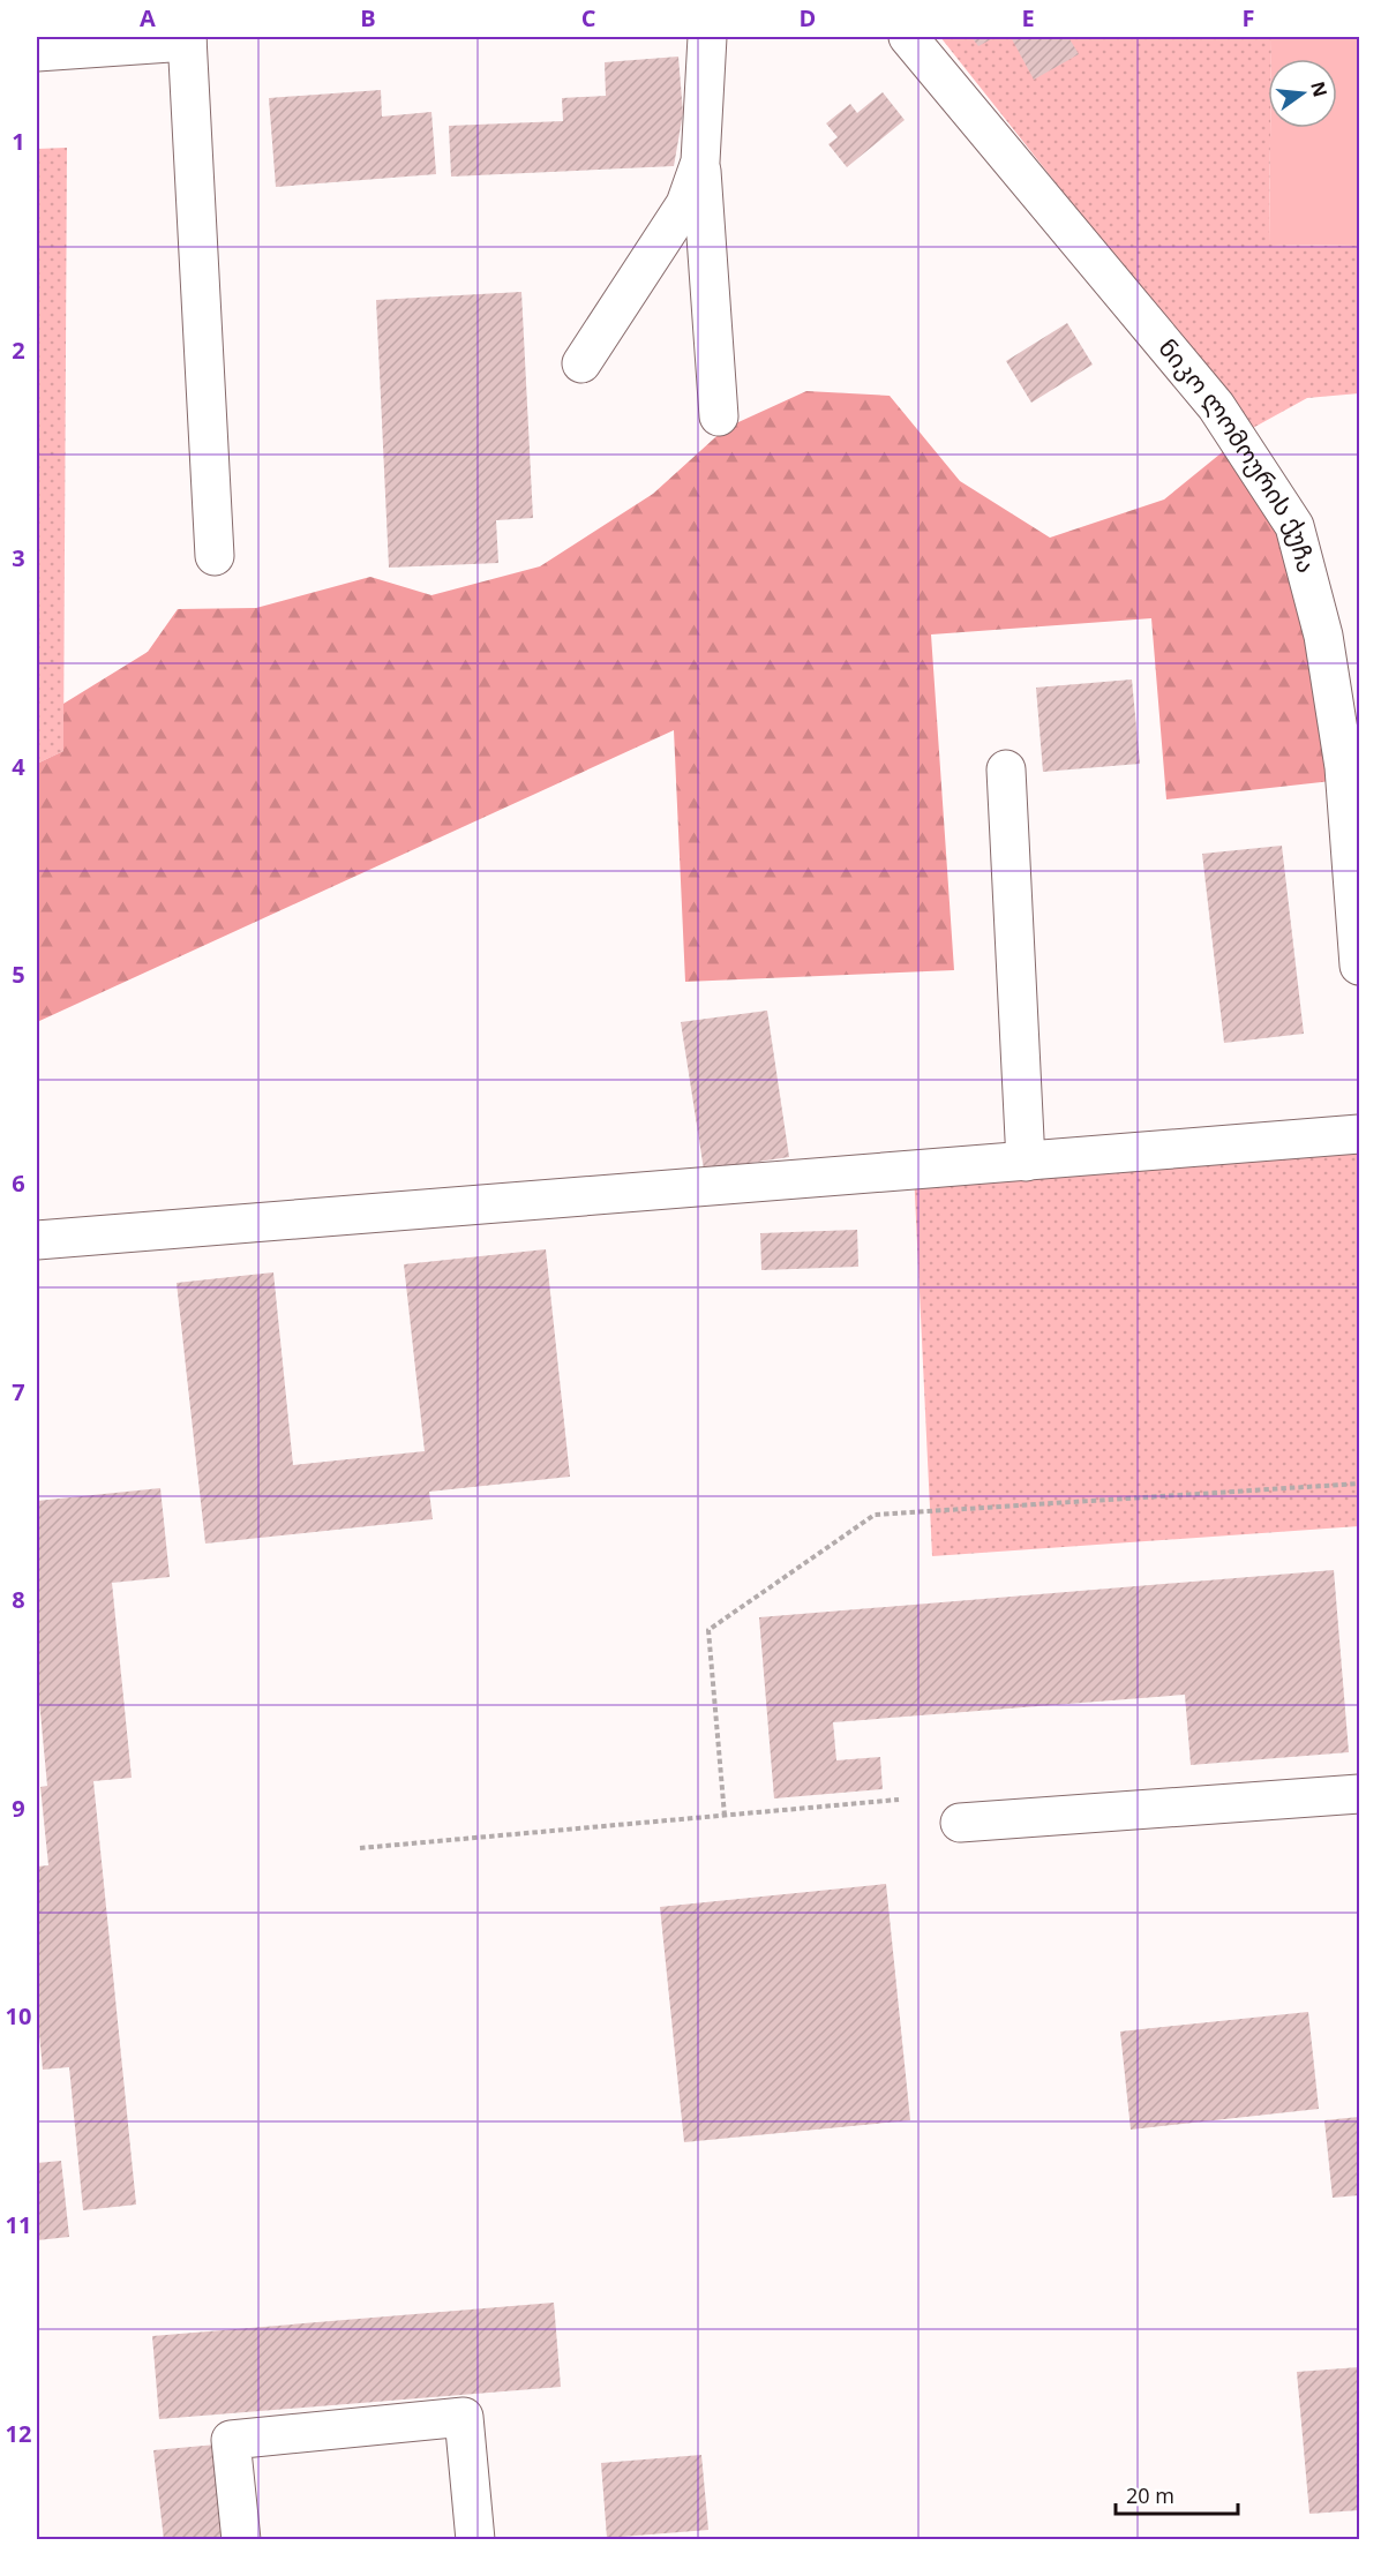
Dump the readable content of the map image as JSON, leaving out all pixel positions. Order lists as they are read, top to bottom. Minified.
{"streets":{"street":["ნიკო ლომოურის ქუჩა"]},"scale_bar":"20 m","north":"right","grid":{"columns":["A","B","C","D","E","F"],"rows":["1","2","3","4","5","6","7","8","9","10","11","12"]}}
